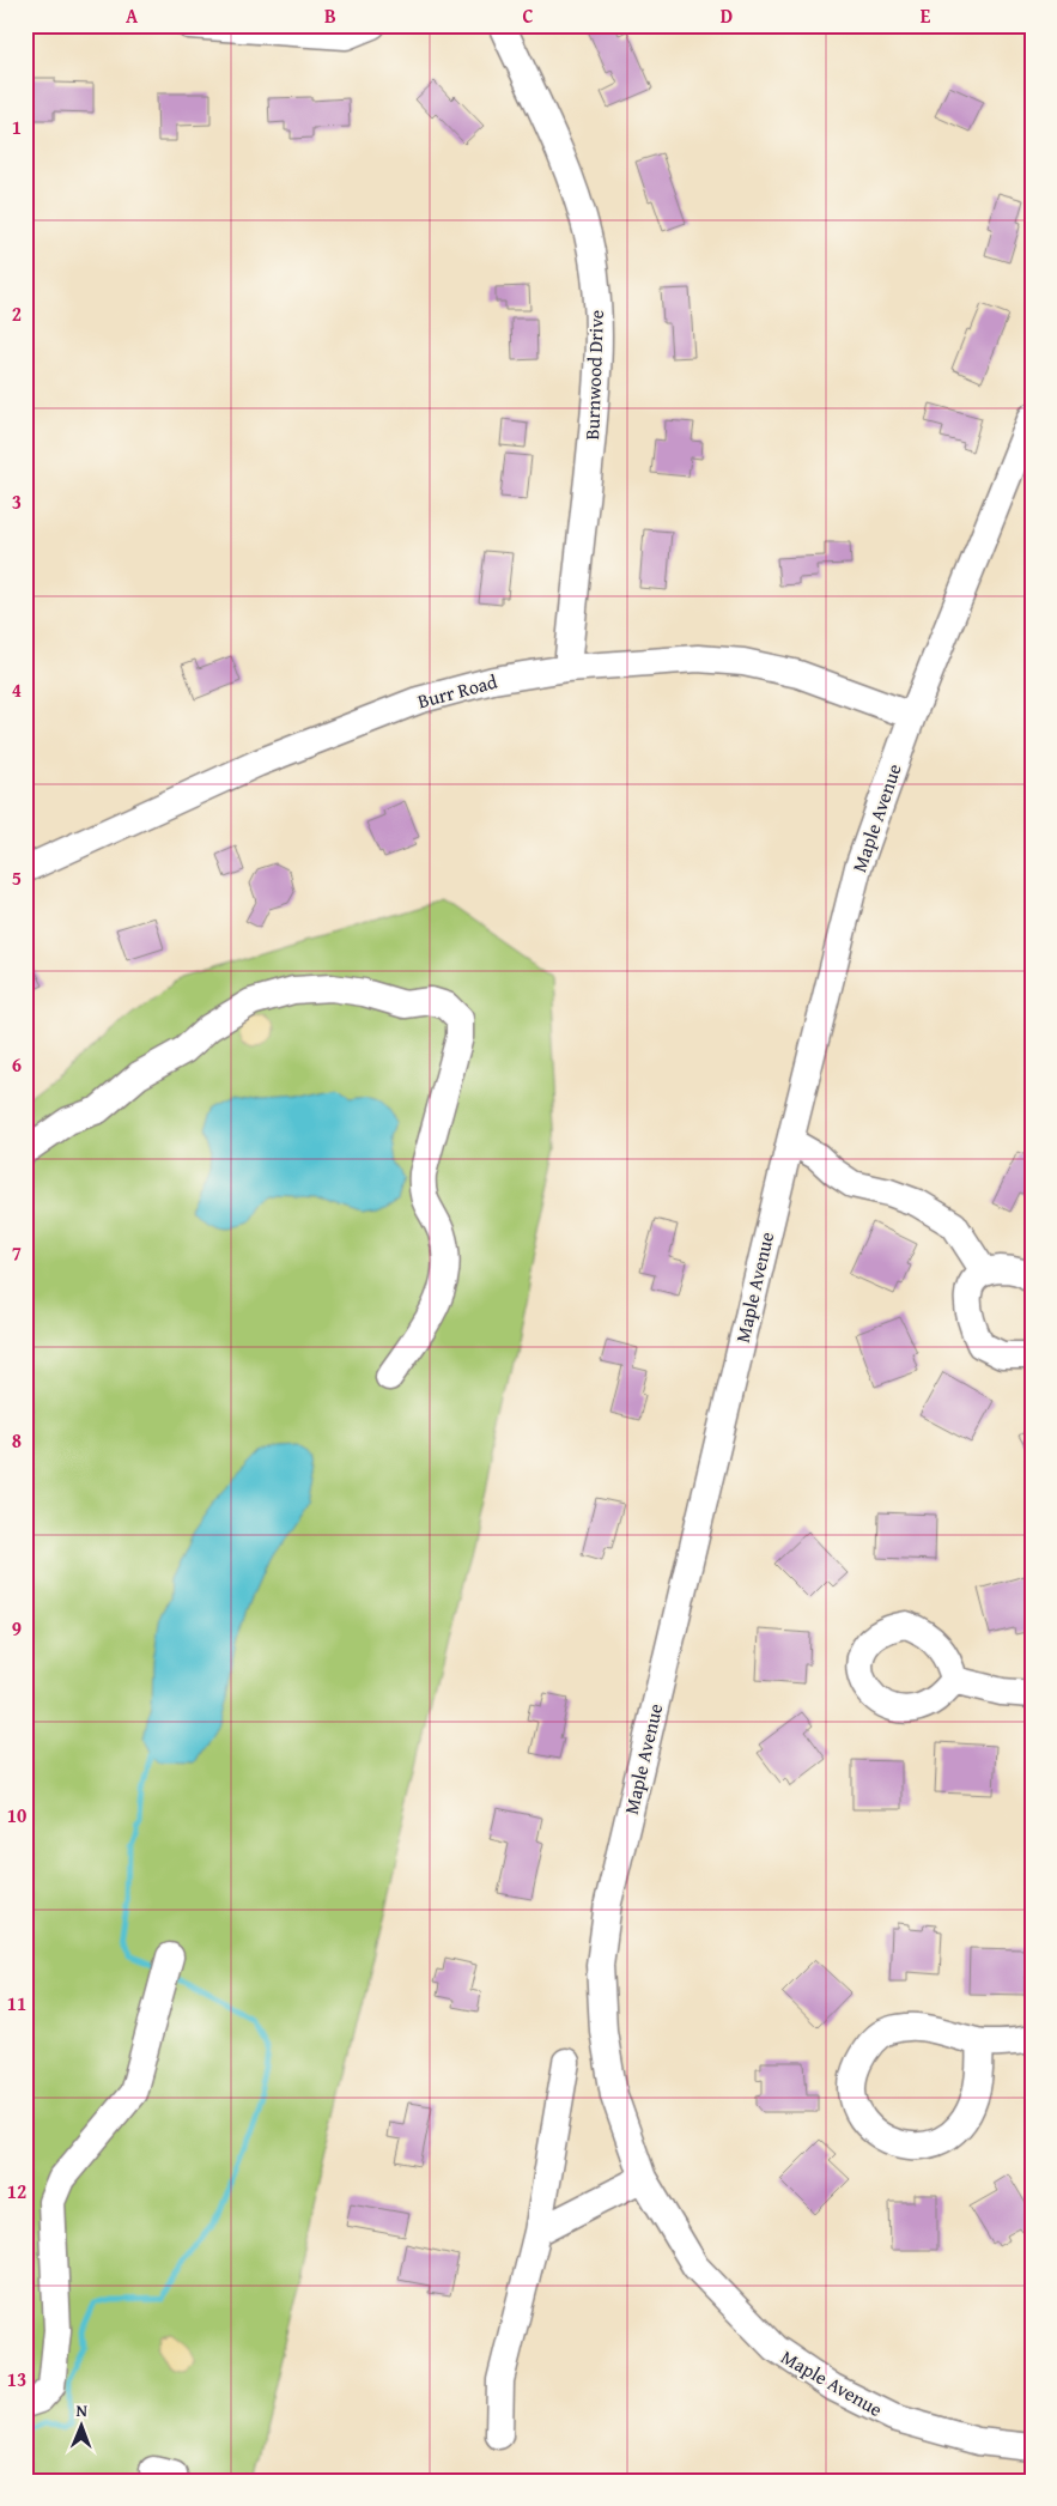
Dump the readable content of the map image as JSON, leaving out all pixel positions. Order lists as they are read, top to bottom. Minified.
{"streets":{"street":["Burnwood Drive","Burr Road","Maple Avenue"]},"crossings":[["Burnwood Drive","Burr Road"],["Burr Road","Maple Avenue"]],"north":"top","grid":{"columns":["A","B","C","D","E"],"rows":["1","2","3","4","5","6","7","8","9","10","11","12","13"]}}
